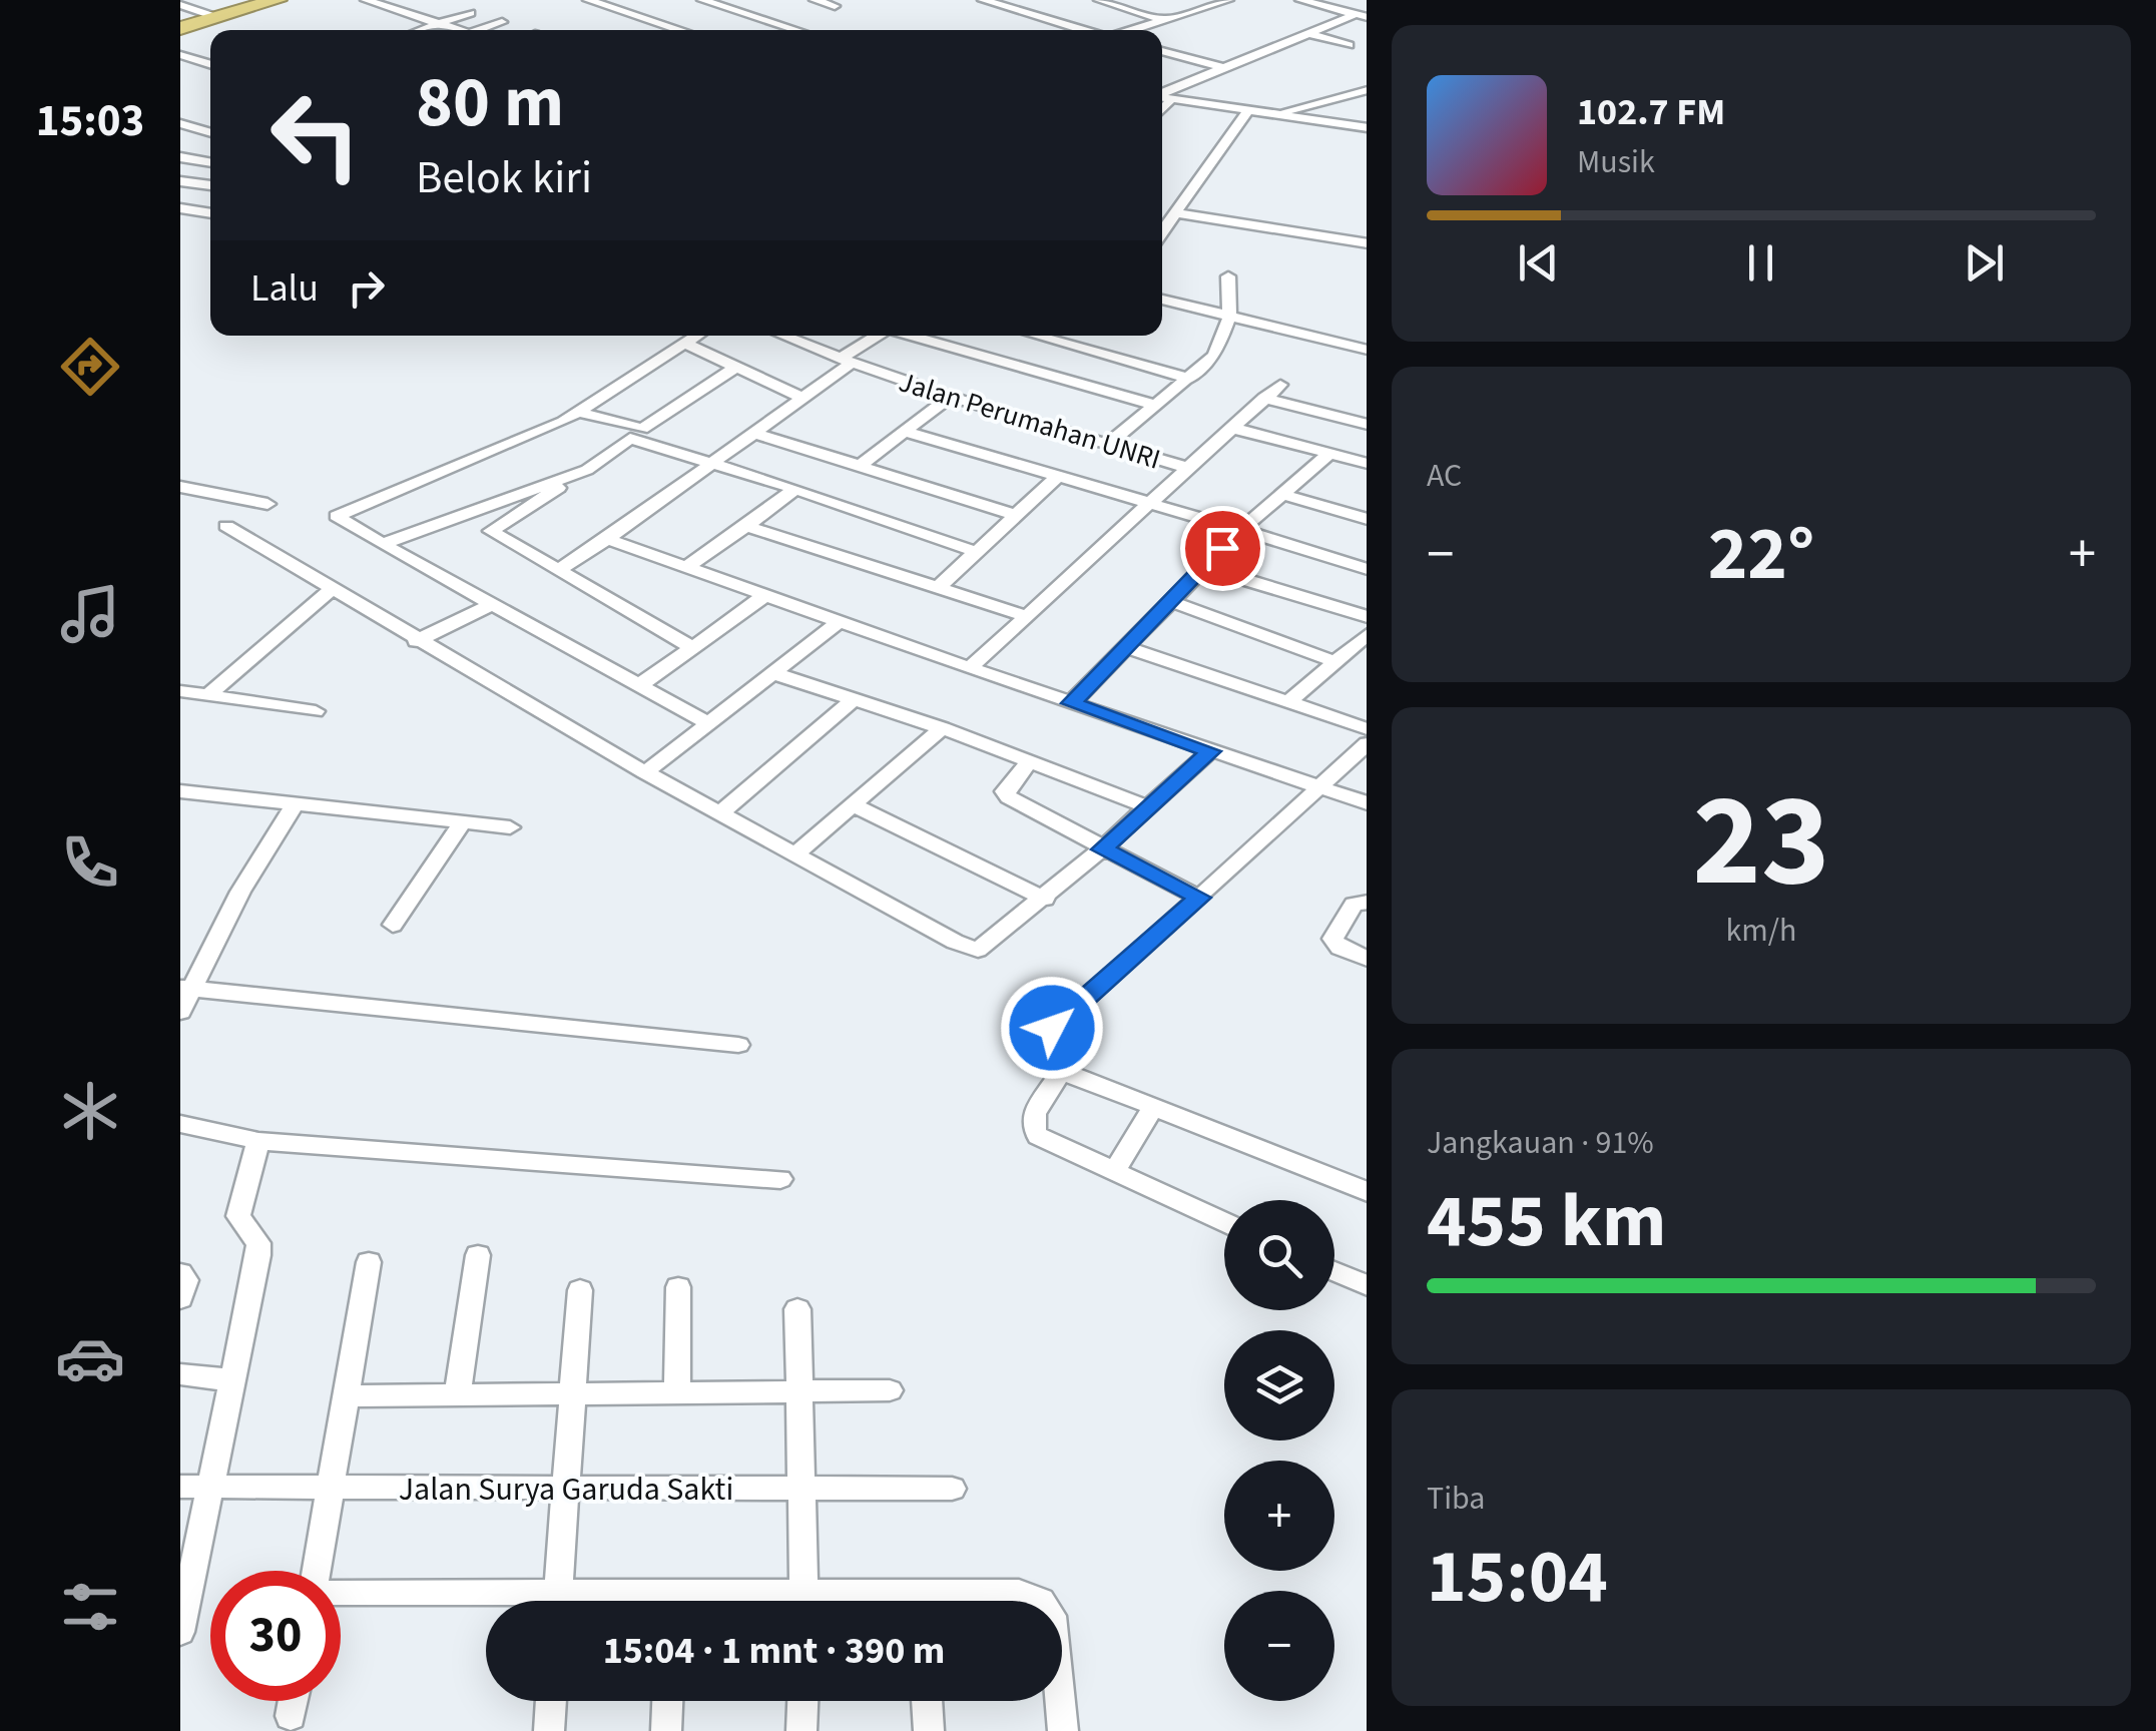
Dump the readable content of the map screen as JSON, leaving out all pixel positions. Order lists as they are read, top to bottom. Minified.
{"streets":{"street":["Jalan Perumahan UNRI","Jalan Surya Garuda Sakti"]},"page":{"tabs":"15:03","turn":["80 m","Belok kiri"],"song":["102.7 FM","Musik"],"then":"Lalu","tile":["AC",["23","km/h"],["Jangkauan · 91%","455 km"],["Tiba","15:04"]],"heat":["−","22°","+"],"map_buttons":["+","−"],"limit":"30","trip":"15:04 · 1 mnt · 390 m"}}
